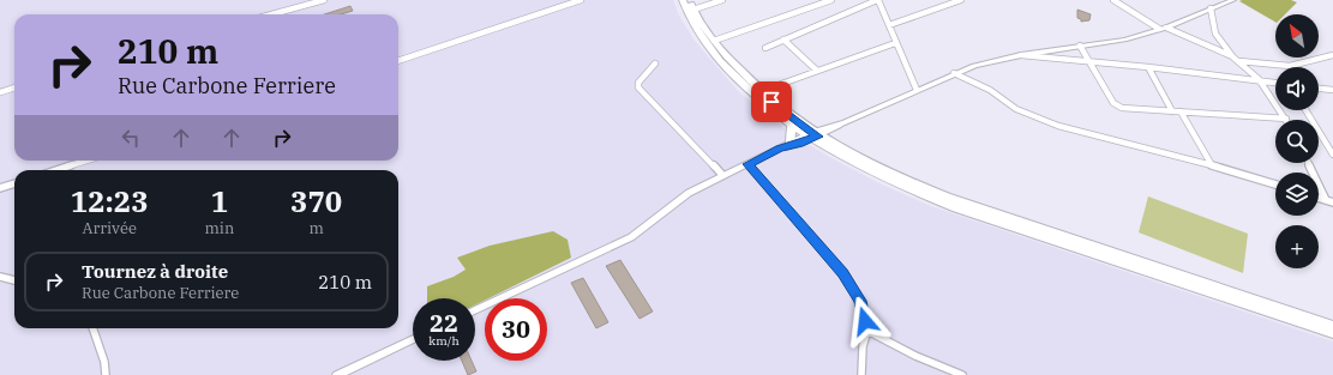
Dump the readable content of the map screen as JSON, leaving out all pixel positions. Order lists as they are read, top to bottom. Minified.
{"north":"top left","page":{"map_buttons":"+","turn":["210 m","Rue Carbone Ferriere"],"eta":["12:23","Arrivée","1","min","370","m"],"list":[{"name":"Tournez à droite","note":"Rue Carbone Ferriere","value":"210 m"}],"speed":"22 km/h","limit":"30"}}
